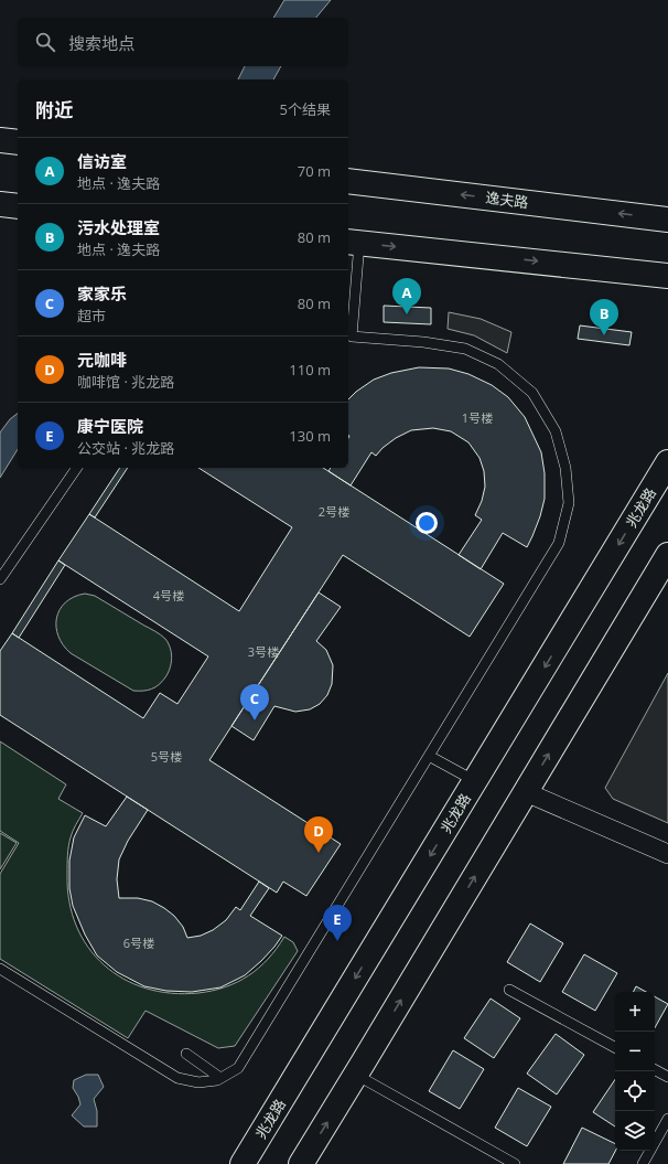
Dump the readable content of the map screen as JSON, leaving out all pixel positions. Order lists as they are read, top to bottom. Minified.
{"streets":{"main road":["逸夫路","兆龙路"]},"house_numbers":["1号楼","2号楼","4号楼","3号楼","5号楼","6号楼"],"page":{"search":"搜索地点","heading":["附近","5个结果"],"list":[{"mark":"A","name":"信访室","note":"地点 · 逸夫路","value":"70 m"},{"mark":"B","name":"污水处理室","note":"地点 · 逸夫路","value":"80 m"},{"mark":"C","name":"家家乐","note":"超市","value":"80 m"},{"mark":"D","name":"元咖啡","note":"咖啡馆 · 兆龙路","value":"110 m"},{"mark":"E","name":"康宁医院","note":"公交站 · 兆龙路","value":"130 m"}],"pins":["A","B","C","D","E"],"map_buttons":["+","−"]}}
